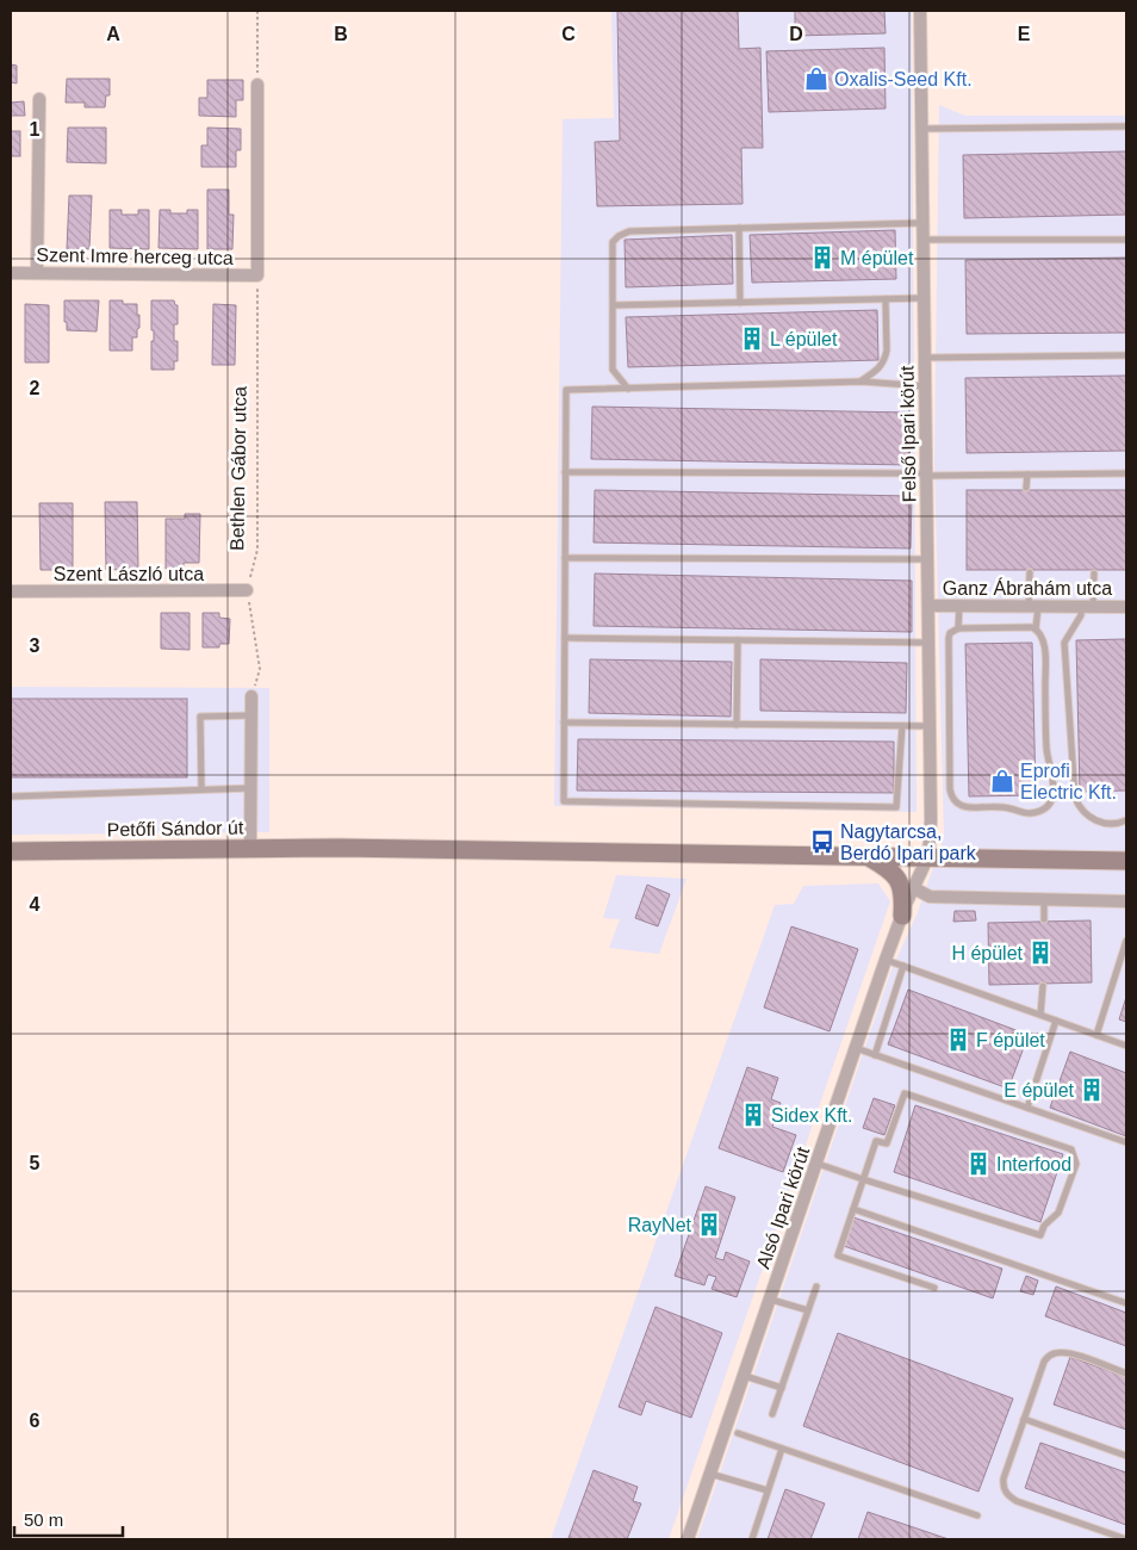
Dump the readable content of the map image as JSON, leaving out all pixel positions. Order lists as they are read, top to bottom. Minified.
{"streets":{"main road":["Petőfi Sándor út"],"street":["Szent Imre herceg utca","Felső Ipari körút","Szent László utca","Ganz Ábrahám utca","Alsó Ipari körút"],"path":["Bethlen Gábor utca"]},"crossings":[["Szent Imre herceg utca","Bethlen Gábor utca"],["Felső Ipari körút","Ganz Ábrahám utca"],["Felső Ipari körút","Petőfi Sándor út"],["Felső Ipari körút","Alsó Ipari körút"],["Bethlen Gábor utca","Szent László utca"],["Petőfi Sándor út","Alsó Ipari körút"]],"places":{"shop":["Oxalis-Seed Kft.","Eprofi Electric Kft."],"building":["M épület","L épület","H épület","F épület","E épület","Sidex Kft.","Interfood","RayNet"],"bus stop":["Nagytarcsa, Berdó Ipari park"]},"scale_bar":"50 m","grid":{"columns":["A","B","C","D","E"],"rows":["1","2","3","4","5","6"]}}
